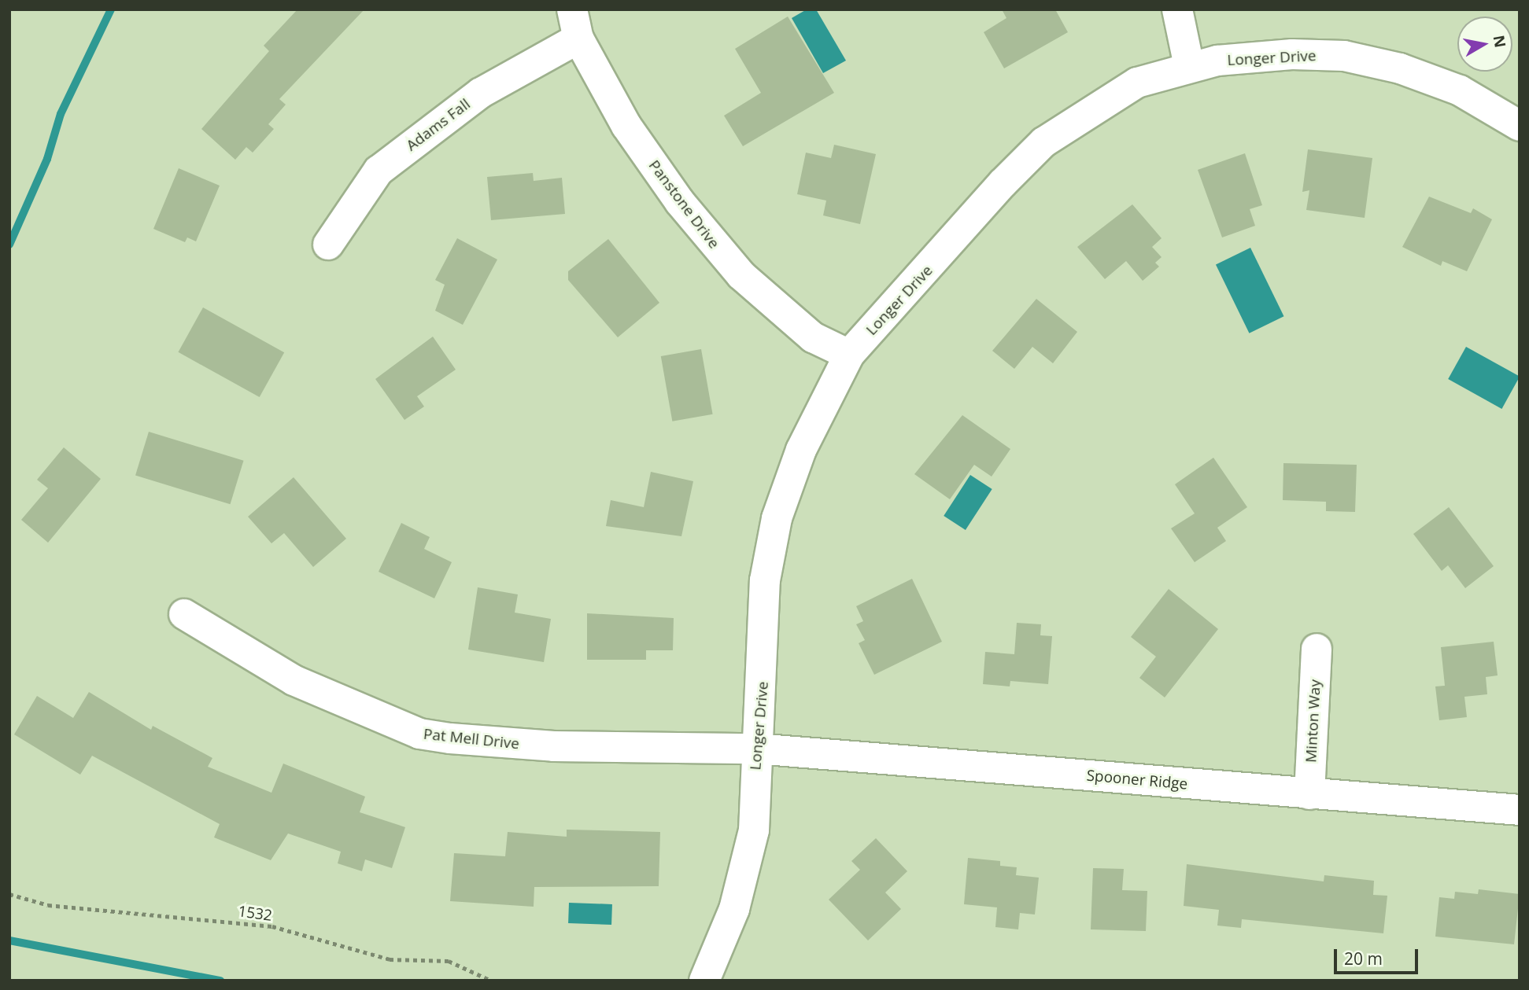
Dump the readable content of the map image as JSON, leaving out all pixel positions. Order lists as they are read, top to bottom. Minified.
{"streets":{"street":["Longer Drive","Adams Fall","Panstone Drive","Minton Way","Pat Mell Drive","Spooner Ridge"],"path":["1532"]},"crossings":[["Longer Drive","Panstone Drive"],["Longer Drive","Pat Mell Drive"],["Longer Drive","Spooner Ridge"],["Adams Fall","Panstone Drive"],["Minton Way","Spooner Ridge"],["Pat Mell Drive","Spooner Ridge"]],"scale_bar":"20 m","north":"right"}
